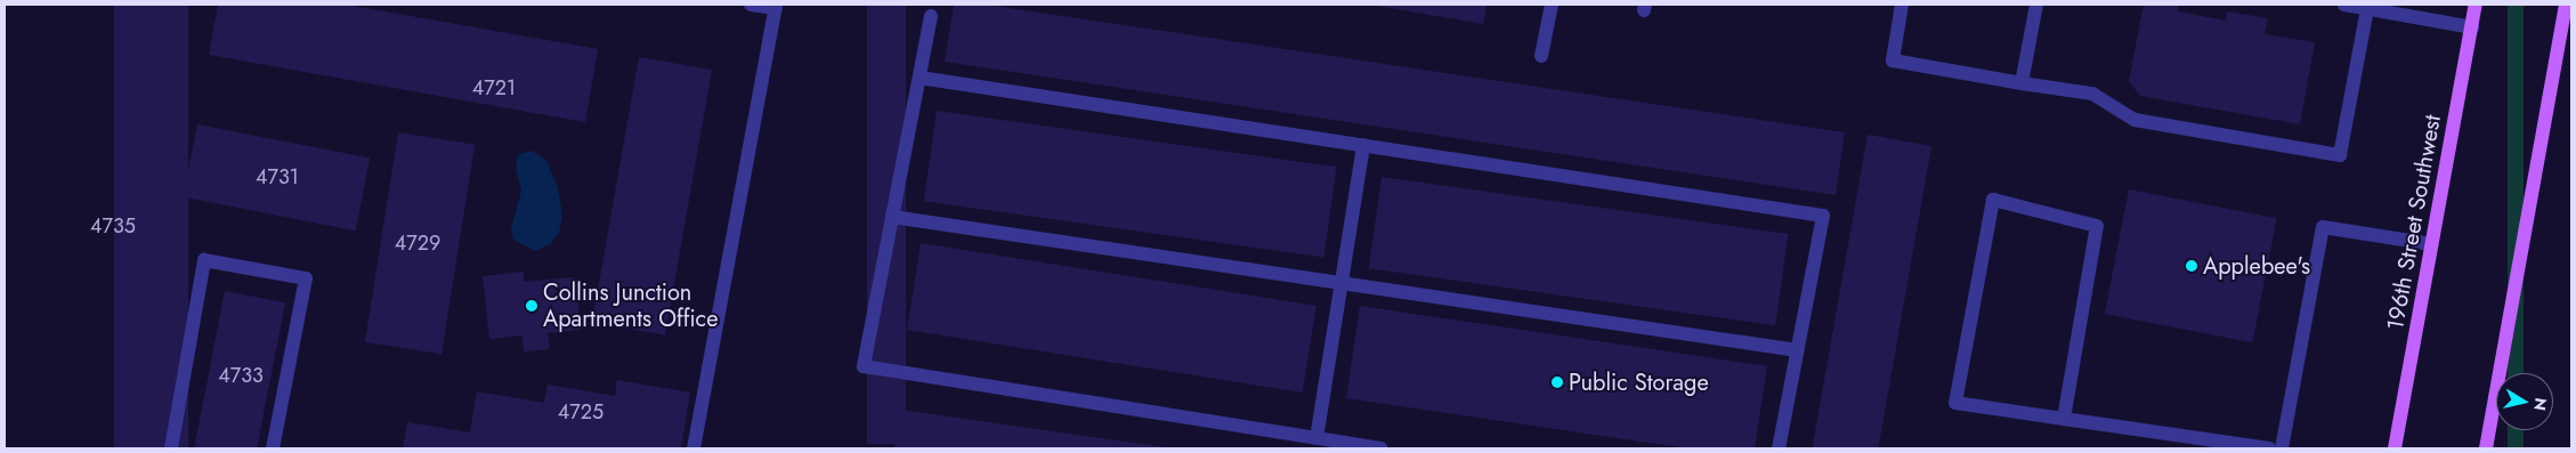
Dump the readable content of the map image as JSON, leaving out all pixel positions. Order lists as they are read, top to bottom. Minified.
{"streets":{"main road":["196th Street Southwest"]},"places":["Applebee's","Collins Junction Apartments Office","Public Storage"],"house_numbers":["4721","4731","4735","4729","4733","4725"],"north":"right"}
